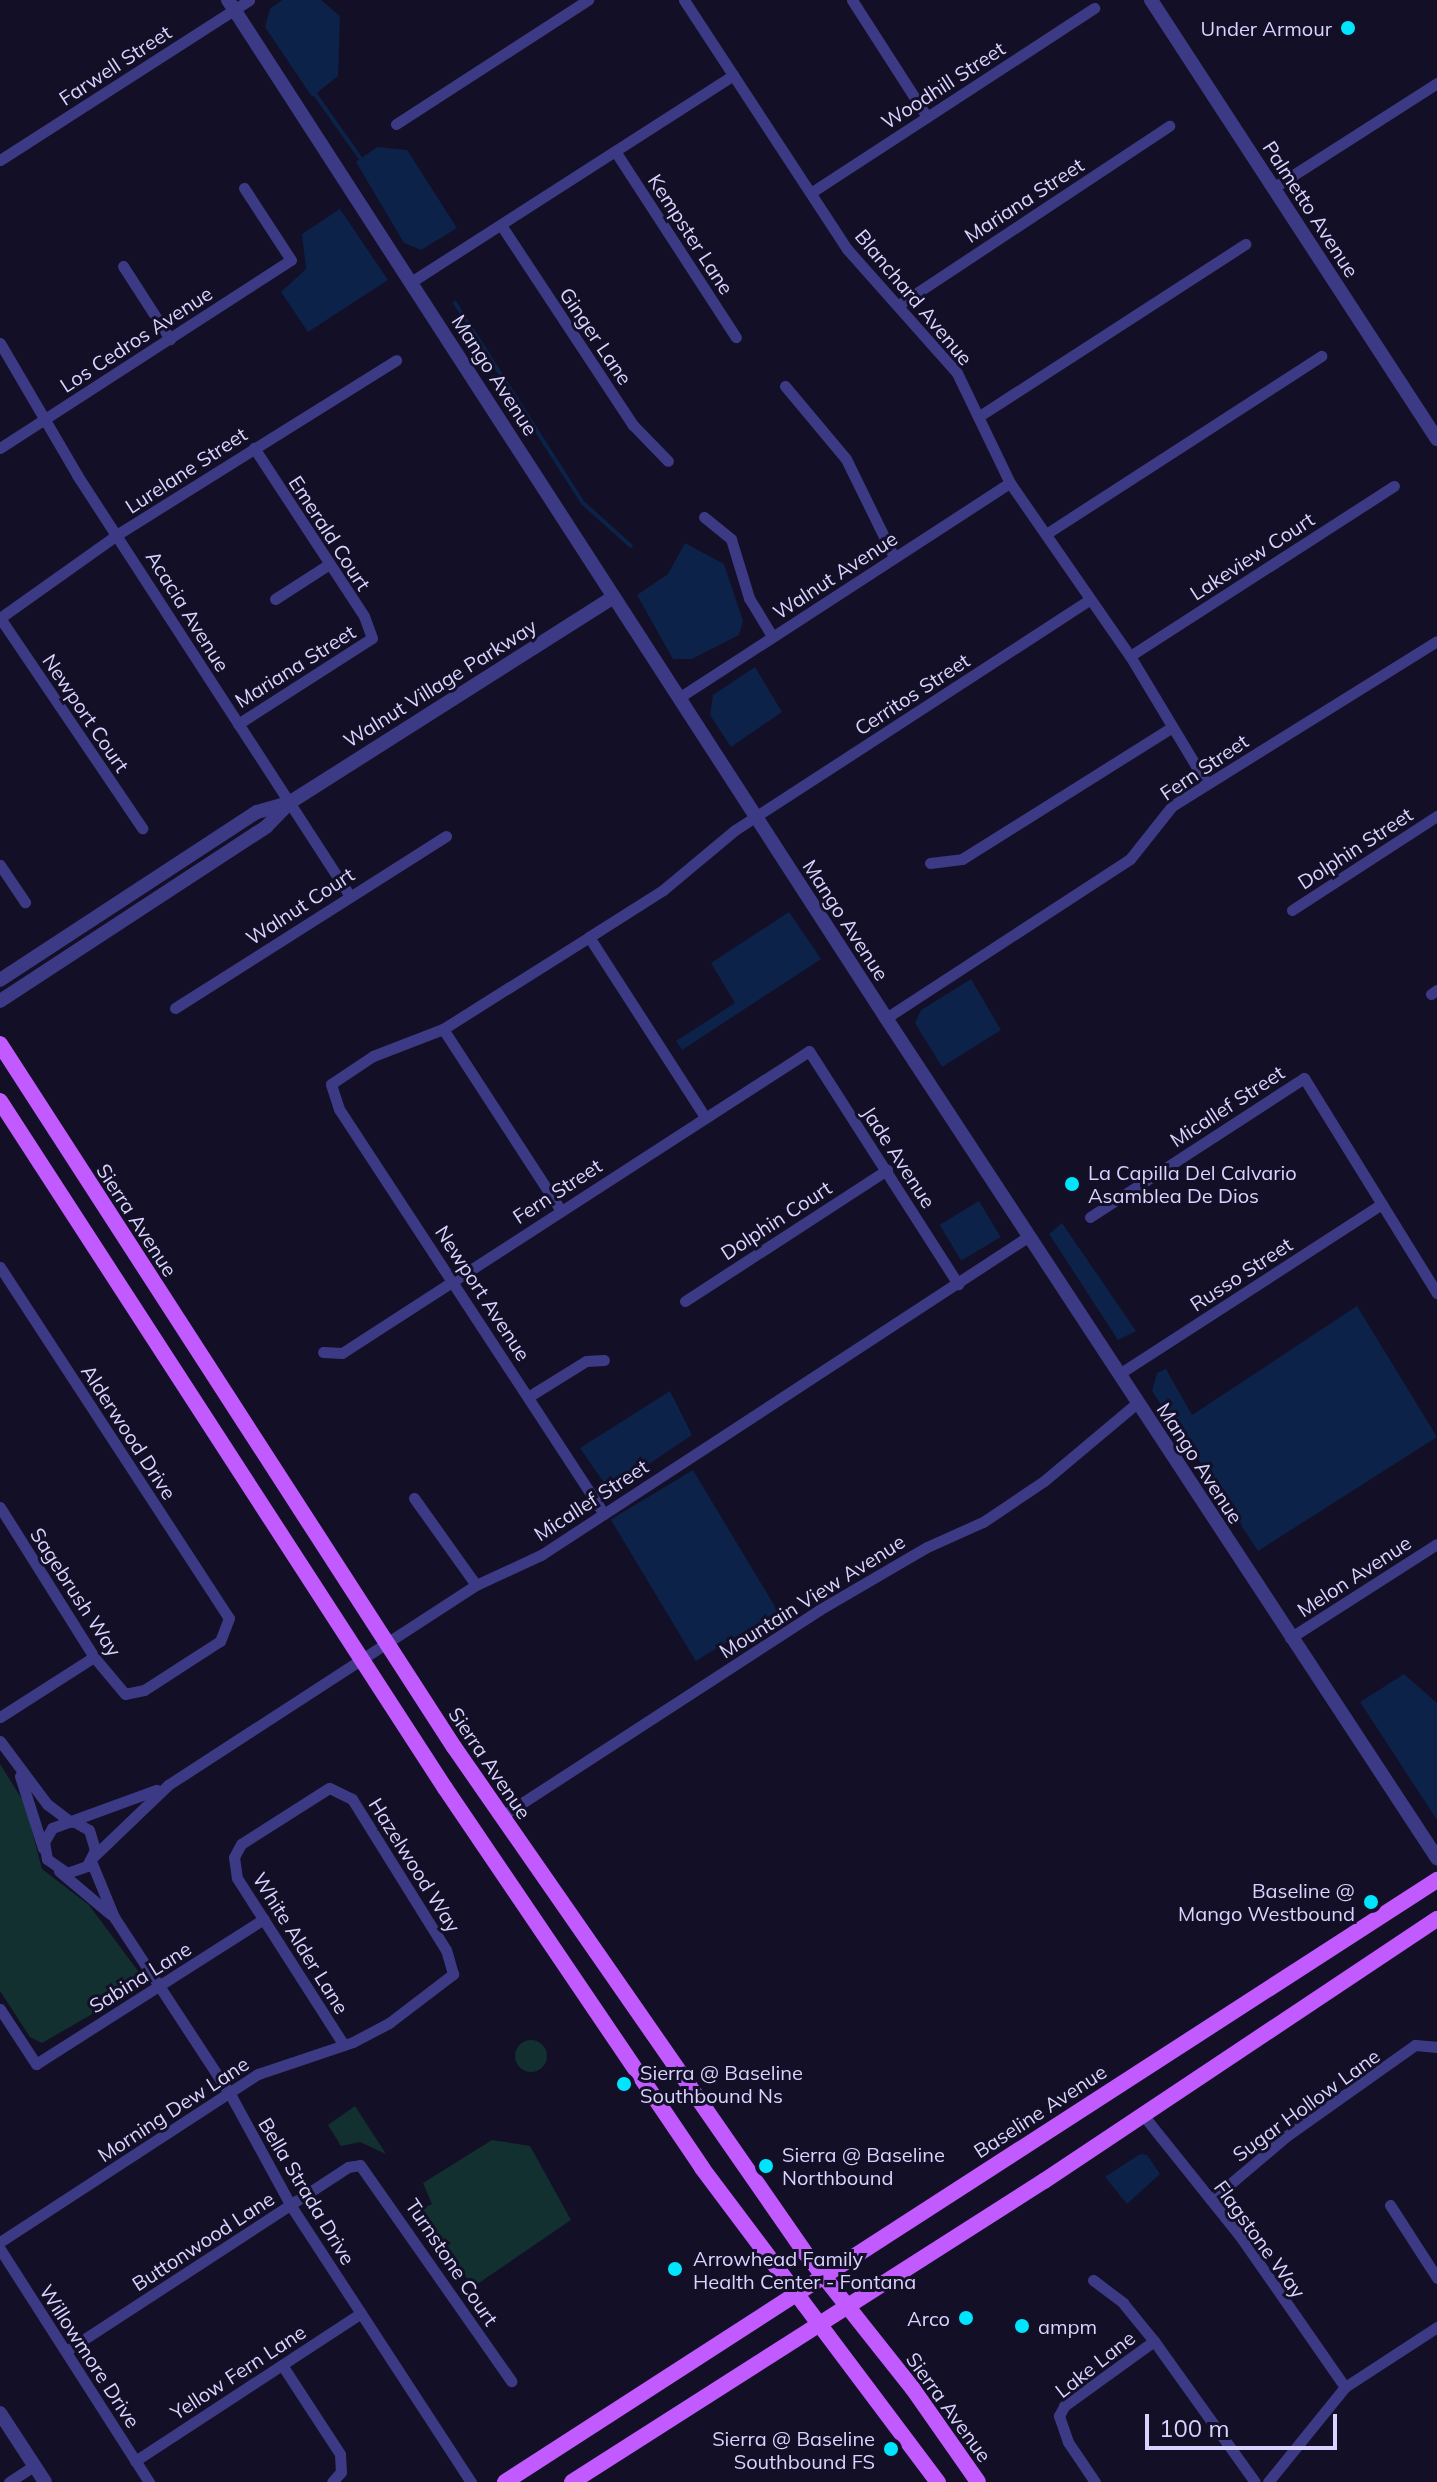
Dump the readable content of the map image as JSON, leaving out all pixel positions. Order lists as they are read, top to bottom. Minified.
{"streets":{"main road":["Sierra Avenue","Baseline Avenue"],"street":["Farwell Street","Woodhill Street","Mariana Street","Palmetto Avenue","Kempster Lane","Blanchard Avenue","Ginger Lane","Los Cedros Avenue","Mango Avenue","Lurelane Street","Emerald Court","Lakeview Court","Walnut Avenue","Acacia Avenue","Walnut Village Parkway","Cerritos Street","Newport Court","Fern Street","Dolphin Street","Walnut Court","Micallef Street","Jade Avenue","Dolphin Court","Russo Street","Newport Avenue","Alderwood Drive","Melon Avenue","Sagebrush Way","Mountain View Avenue","Hazelwood Way","White Alder Lane","Sabina Lane","Sugar Hollow Lane","Morning Dew Lane","Bella Strada Drive","Flagstone Way","Buttonwood Lane","Turnstone Court","Willowmore Drive","Lake Lane","Yellow Fern Lane"]},"crossings":[["Farwell Street","Mango Avenue"],["Woodhill Street","Blanchard Avenue"],["Mariana Street","Blanchard Avenue"],["Mariana Street","Emerald Court"],["Mariana Street","Acacia Avenue"],["Blanchard Avenue","Lakeview Court"],["Blanchard Avenue","Walnut Avenue"],["Blanchard Avenue","Cerritos Street"],["Blanchard Avenue","Fern Street"],["Los Cedros Avenue","Acacia Avenue"],["Mango Avenue","Walnut Avenue"],["Mango Avenue","Walnut Village Parkway"],["Mango Avenue","Cerritos Street"],["Mango Avenue","Fern Street"],["Mango Avenue","Micallef Street"],["Mango Avenue","Russo Street"],["Mango Avenue","Melon Avenue"],["Mango Avenue","Mountain View Avenue"],["Lurelane Street","Emerald Court"],["Lurelane Street","Acacia Avenue"],["Lurelane Street","Newport Court"],["Acacia Avenue","Walnut Village Parkway"],["Acacia Avenue","Walnut Court"],["Cerritos Street","Newport Avenue"],["Fern Street","Jade Avenue"],["Fern Street","Newport Avenue"],["Micallef Street","Jade Avenue"],["Micallef Street","Sierra Avenue"],["Micallef Street","Russo Street"],["Micallef Street","Newport Avenue"],["Micallef Street","Bella Strada Drive"],["Jade Avenue","Dolphin Court"],["Sierra Avenue","Mountain View Avenue"],["Sierra Avenue","Baseline Avenue"],["Alderwood Drive","Sagebrush Way"],["Hazelwood Way","White Alder Lane"],["Hazelwood Way","Morning Dew Lane"],["White Alder Lane","Sabina Lane"],["White Alder Lane","Morning Dew Lane"],["Sabina Lane","Bella Strada Drive"],["Sugar Hollow Lane","Flagstone Way"],["Morning Dew Lane","Bella Strada Drive"],["Bella Strada Drive","Buttonwood Lane"],["Bella Strada Drive","Yellow Fern Lane"],["Buttonwood Lane","Turnstone Court"],["Buttonwood Lane","Willowmore Drive"],["Willowmore Drive","Yellow Fern Lane"]],"places":["Under Armour","La Capilla Del Calvario Asamblea De Dios","Baseline @ Mango Westbound","Sierra @ Baseline Southbound Ns","Sierra @ Baseline Northbound","Arrowhead Family Health Center - Fontana","Arco","ampm","Sierra @ Baseline Southbound FS"],"scale_bar":"100 m"}
